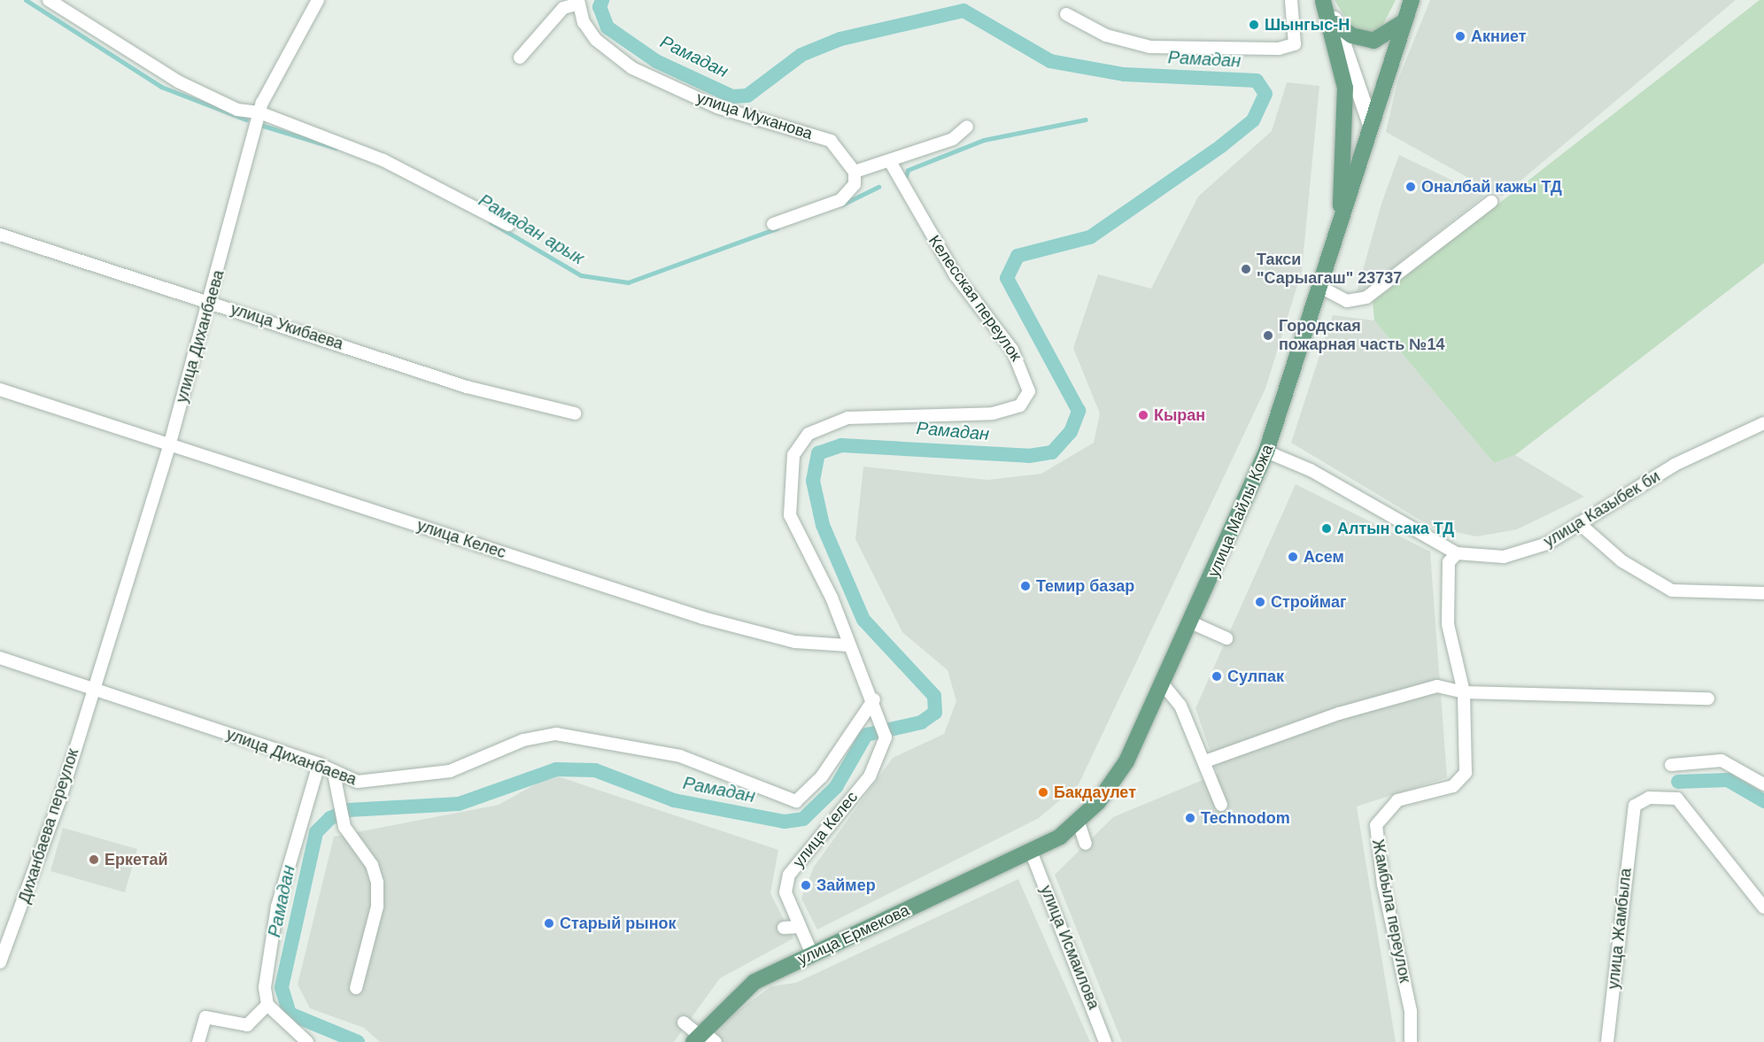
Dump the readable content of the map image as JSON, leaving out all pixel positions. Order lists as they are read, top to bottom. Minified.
{"streets":{"main road":["улица Майлы Кожа","улица Ермекова"],"street":["улица Муканова","Келесская переулок","улица Укибаева","улица Диханбаева","улица Казыбек би","улица Келес","Диханбаева переулок","Жамбыла переулок","улица Жамбыла","улица Исмаилова"]},"crossings":[["Келесская переулок","улица Келес"],["улица Укибаева","улица Диханбаева"],["улица Диханбаева","улица Келес"],["улица Диханбаева","Диханбаева переулок"],["улица Казыбек би","улица Майлы Кожа"],["улица Казыбек би","Жамбыла переулок"],["улица Майлы Кожа","улица Ермекова"],["улица Майлы Кожа","улица Исмаилова"],["улица Келес","улица Ермекова"],["улица Ермекова","улица Исмаилова"]],"water":["Рамадан","Рамадан арык"],"places":["Шынгыс-Н","Акниет","Оналбай кажы ТД","Такси \"Сарыагаш\" 23737","Городская пожарная часть №14","Кыран","Алтын сака ТД","Асем","Темир базар","Строймаг","Сулпак","Бакдаулет","Technodom","Еркетай","Займер","Старый рынок"]}
